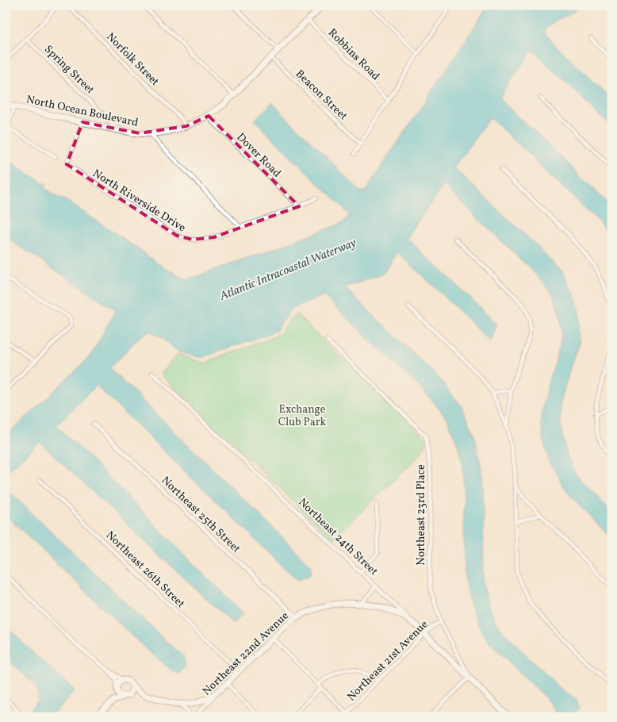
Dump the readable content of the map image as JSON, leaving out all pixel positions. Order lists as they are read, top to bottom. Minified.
{"streets":{"street":["Robbins Road","Norfolk Street","Spring Street","Beacon Street","North Ocean Boulevard","Dover Road","North Riverside Drive","Northeast 25th Street","Northeast 23rd Place","Northeast 24th Street","Northeast 26th Street","Northeast 22nd Avenue","Northeast 21st Avenue"]},"crossings":[["Robbins Road","North Ocean Boulevard"],["Norfolk Street","North Ocean Boulevard"],["Spring Street","North Ocean Boulevard"],["Beacon Street","North Ocean Boulevard"],["North Ocean Boulevard","Dover Road"],["North Ocean Boulevard","North Riverside Drive"],["Dover Road","North Riverside Drive"],["Northeast 25th Street","Northeast 22nd Avenue"],["Northeast 23rd Place","Northeast 24th Street"],["Northeast 23rd Place","Northeast 21st Avenue"],["Northeast 24th Street","Northeast 22nd Avenue"],["Northeast 24th Street","Northeast 21st Avenue"],["Northeast 26th Street","Northeast 22nd Avenue"]],"water":["Atlantic Intracoastal Waterway"],"parks":["Exchange Club Park"]}
